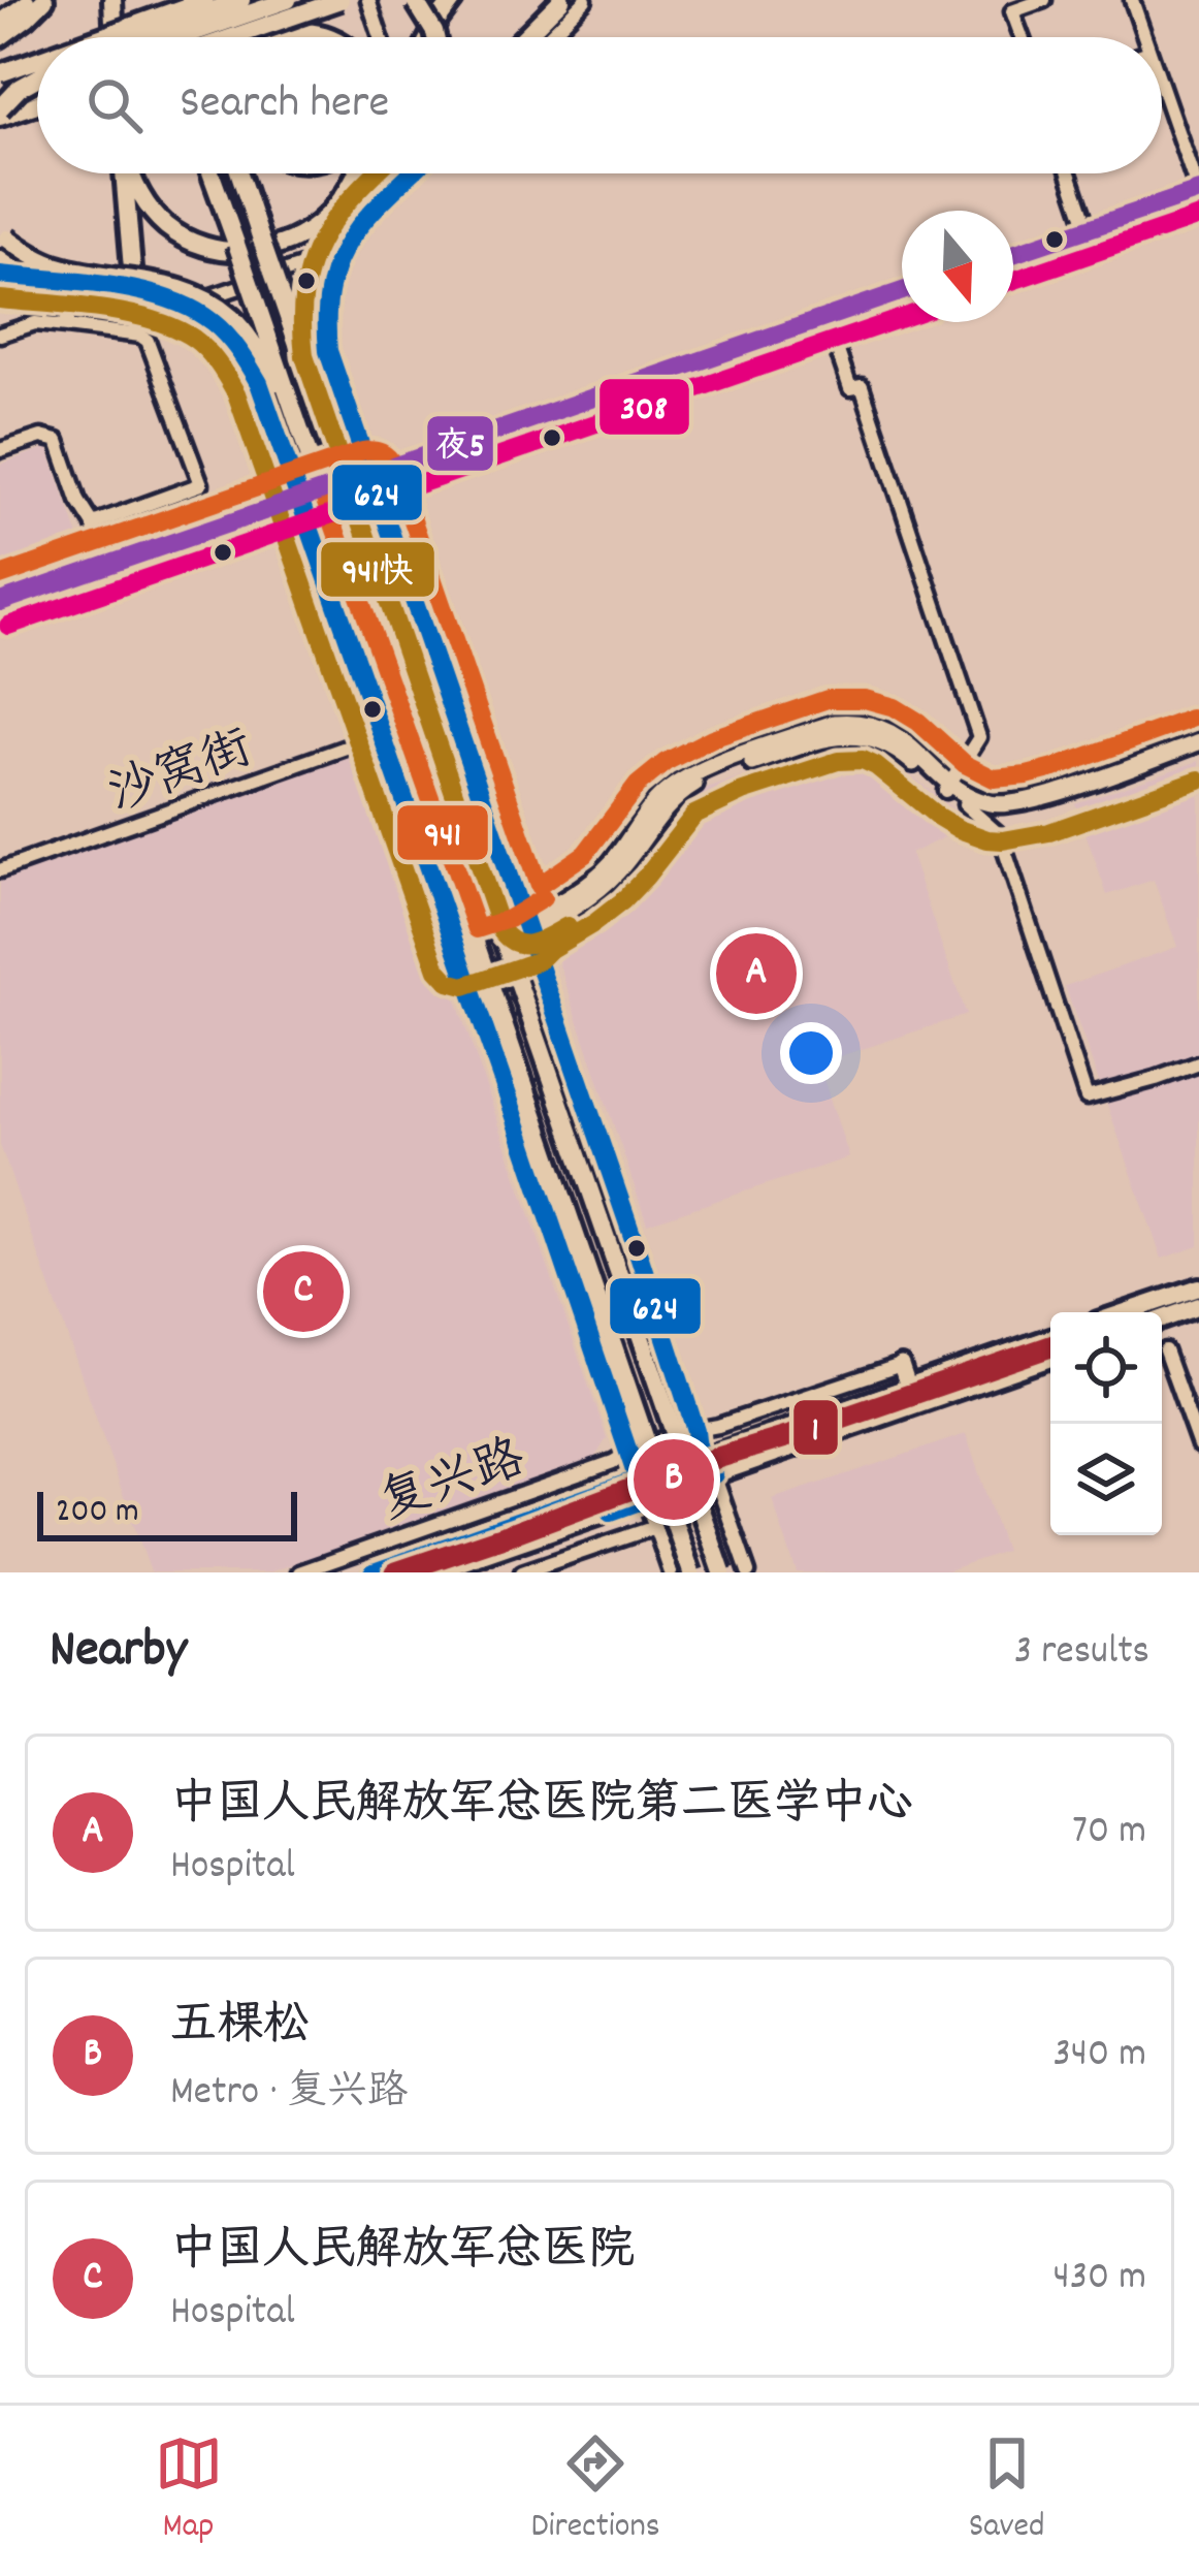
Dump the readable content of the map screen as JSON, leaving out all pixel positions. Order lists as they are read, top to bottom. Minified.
{"streets":{"highway":["复兴路"],"street":["沙窝街"]},"lines":["transit line 624","transit line 941快","transit line 夜5","transit line 308","transit line 941","transit line 1"],"scale_bar":"200 m","north":"bottom","page":{"search":"Search here","pins":["A","C","B"],"scale":"200 m","heading":["Nearby","3 results"],"list":[{"mark":"A","name":"中国人民解放军总医院第二医学中心","note":"Hospital","value":"70 m"},{"mark":"B","name":"五棵松","note":"Metro · 复兴路","value":"340 m"},{"mark":"C","name":"中国人民解放军总医院","note":"Hospital","value":"430 m"}],"nav":["Map","Directions","Saved"]}}
